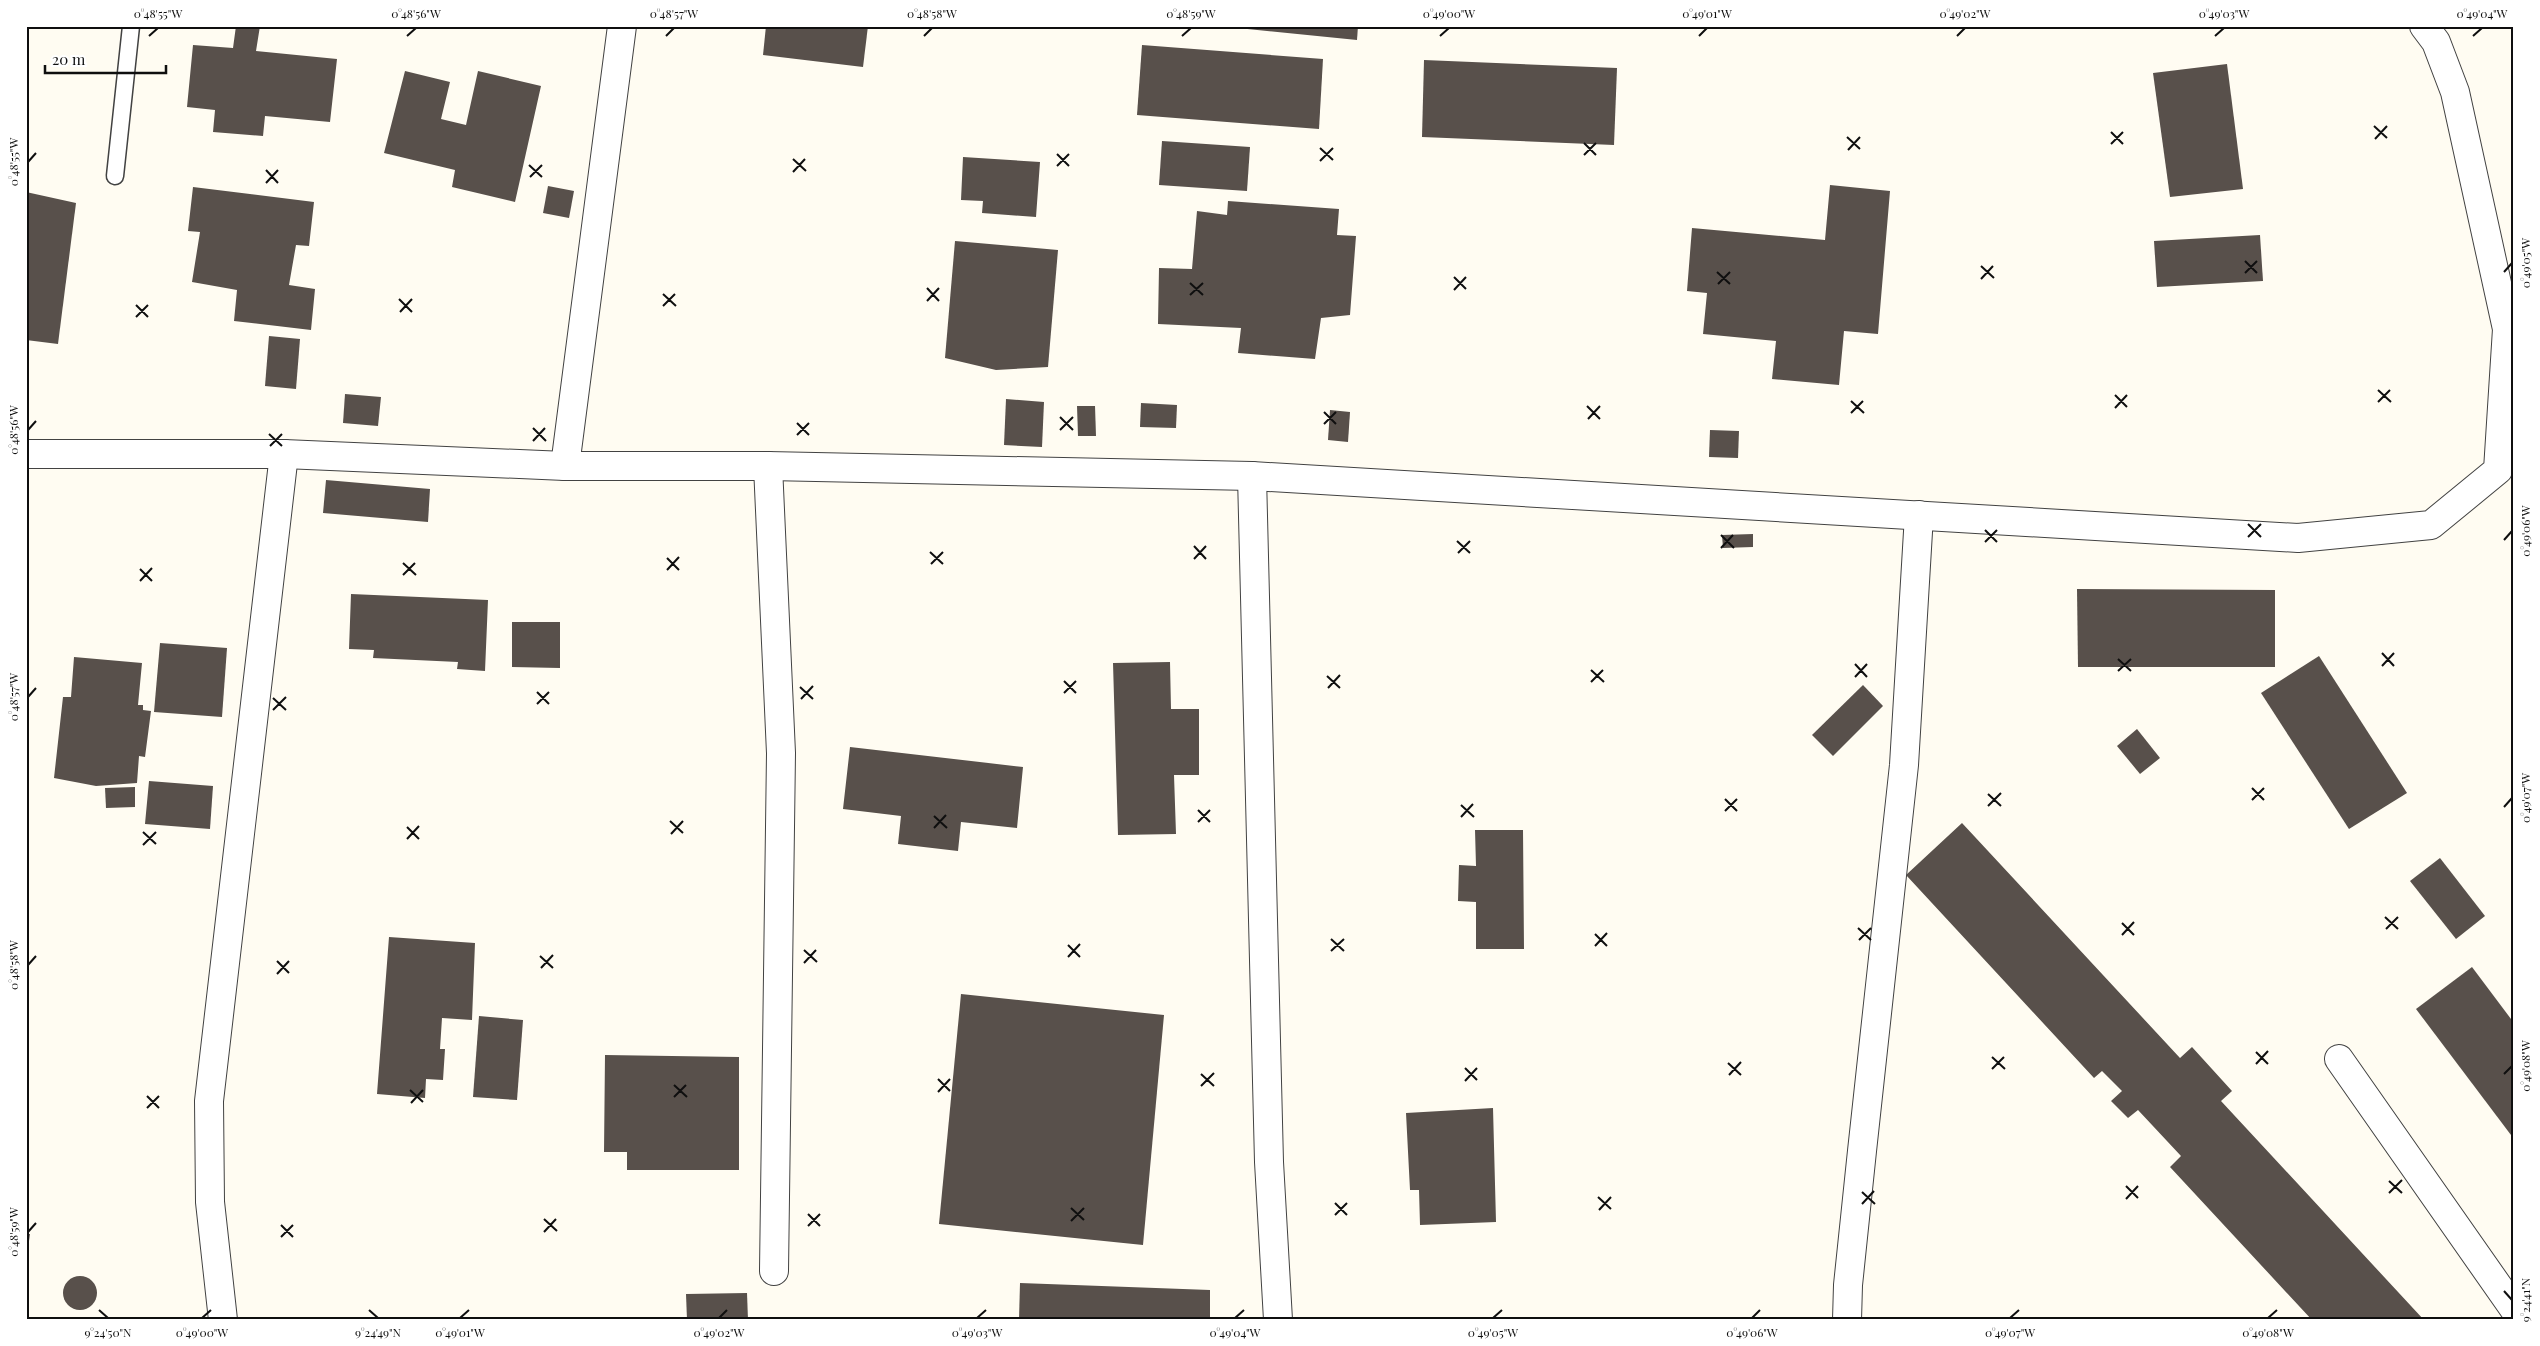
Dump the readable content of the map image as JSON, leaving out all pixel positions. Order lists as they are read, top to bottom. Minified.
{"scale_bar":"20 m","coordinates":["0°48'55\"W","0°48'56\"W","0°48'57\"W","0°48'58\"W","0°48'59\"W","0°49'00\"W","0°49'01\"W","0°49'02\"W","0°49'03\"W","0°49'04\"W","0°49'05\"W","0°49'06\"W","0°49'07\"W","0°49'08\"W","9°24'41\"N","9°24'50\"N","9°24'49\"N"]}
